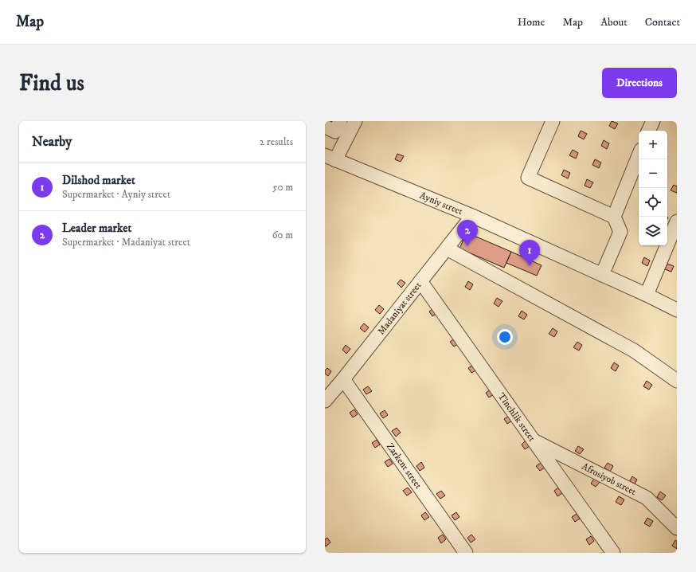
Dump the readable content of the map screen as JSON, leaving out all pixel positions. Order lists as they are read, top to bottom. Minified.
{"streets":{"street":["Ayniy street","Madaniyat street","Tinchlik street","Zarkent street","Afrosiyob street"]},"crossings":[["Ayniy street","Madaniyat street"],["Madaniyat street","Tinchlik street"],["Madaniyat street","Zarkent street"],["Tinchlik street","Afrosiyob street"]],"page":{"header":"Map","nav":["Home","Map","About","Contact"],"buttons":"Directions","title":"Find us","heading":["Nearby","2 results"],"map_buttons":["+","−"],"list":[{"mark":"1","name":"Dilshod market","note":"Supermarket · Ayniy street","value":"50 m"},{"mark":"2","name":"Leader market","note":"Supermarket · Madaniyat street","value":"60 m"}],"pins":["2","1"]}}
